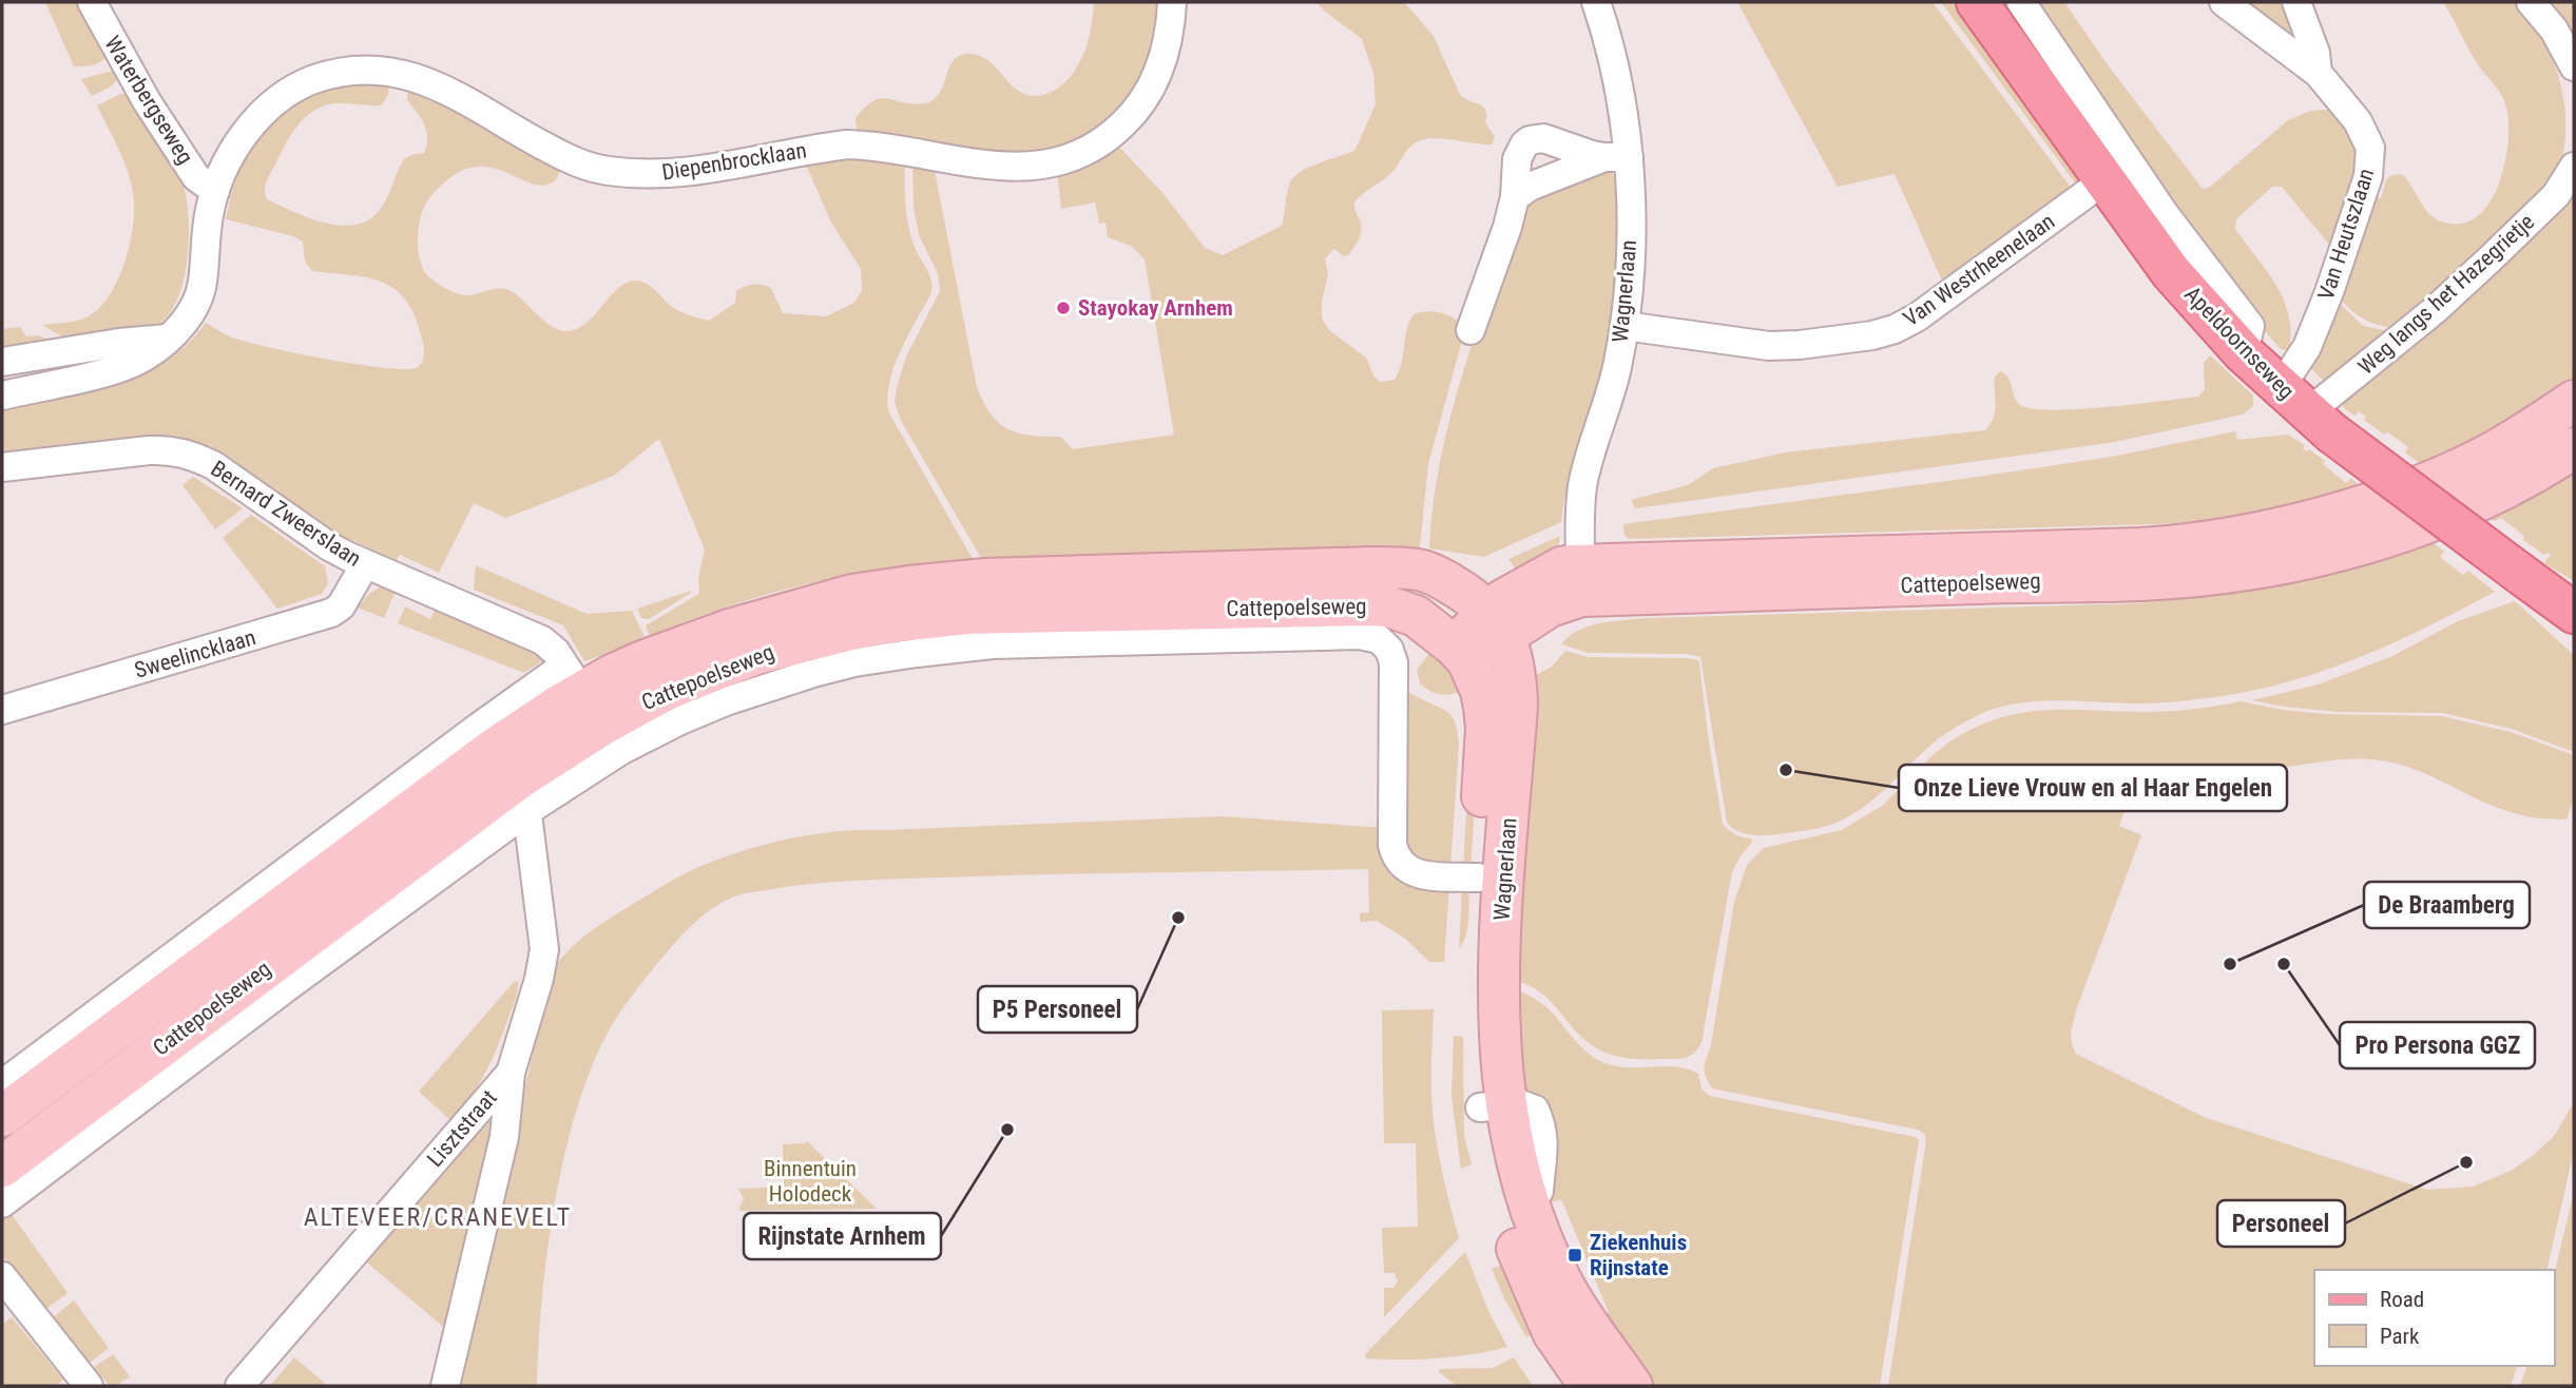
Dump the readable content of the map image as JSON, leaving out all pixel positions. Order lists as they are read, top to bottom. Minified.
{"streets":{"main road":["Apeldoornseweg"],"street":["Waterbergseweg","Diepenbrocklaan","Van Heutszlaan","Van Westrheenelaan","Wagnerlaan","Weg langs het Hazegrietje","Bernard Zweerslaan","Cattepoelseweg","Sweelincklaan","Lisztstraat"]},"crossings":[["Waterbergseweg","Diepenbrocklaan"],["Van Heutszlaan","Weg langs het Hazegrietje"],["Van Heutszlaan","Apeldoornseweg"],["Van Westrheenelaan","Wagnerlaan"],["Van Westrheenelaan","Apeldoornseweg"],["Wagnerlaan","Cattepoelseweg"],["Weg langs het Hazegrietje","Apeldoornseweg"],["Bernard Zweerslaan","Cattepoelseweg"],["Bernard Zweerslaan","Sweelincklaan"],["Cattepoelseweg","Lisztstraat"]],"districts":["ALTEVEER/CRANEVELT"],"parks":["Binnentuin Holodeck"],"places":{"other":["Stayokay Arnhem","Onze Lieve Vrouw en al Haar Engelen","P5 Personeel","De Braamberg","Pro Persona GGZ","Rijnstate Arnhem","Personeel"],"transit":["Ziekenhuis Rijnstate"]},"legend":["Road","Park"]}
